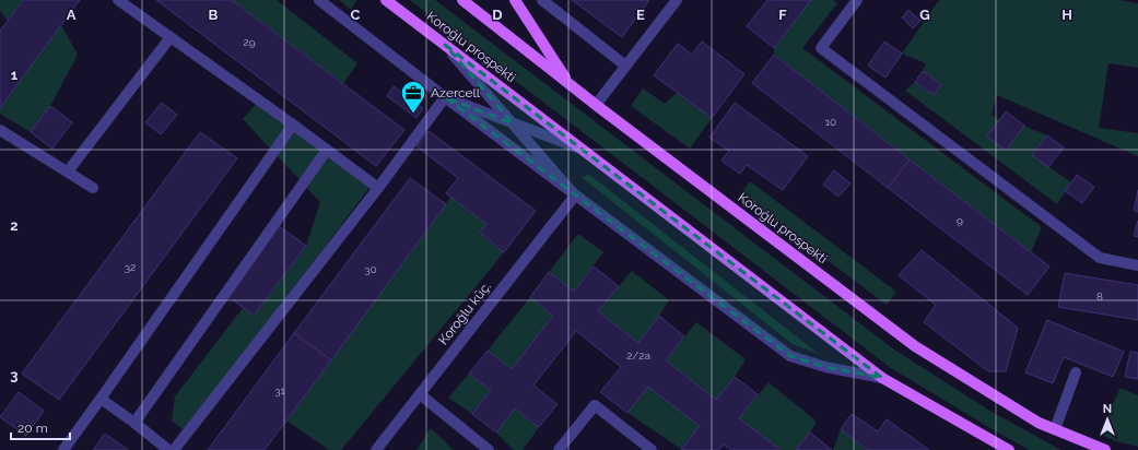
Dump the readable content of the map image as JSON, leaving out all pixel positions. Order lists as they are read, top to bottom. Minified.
{"streets":{"main road":["Koroğlu prospekti"],"street":["Koroğlu küç."]},"places":{"office":["Azercell"]},"house_numbers":["29","10","9","32","30","8","2/2a","31"],"scale_bar":"20 m","north":"top","grid":{"columns":["A","B","C","D","E","F","G","H"],"rows":["1","2","3"]}}
